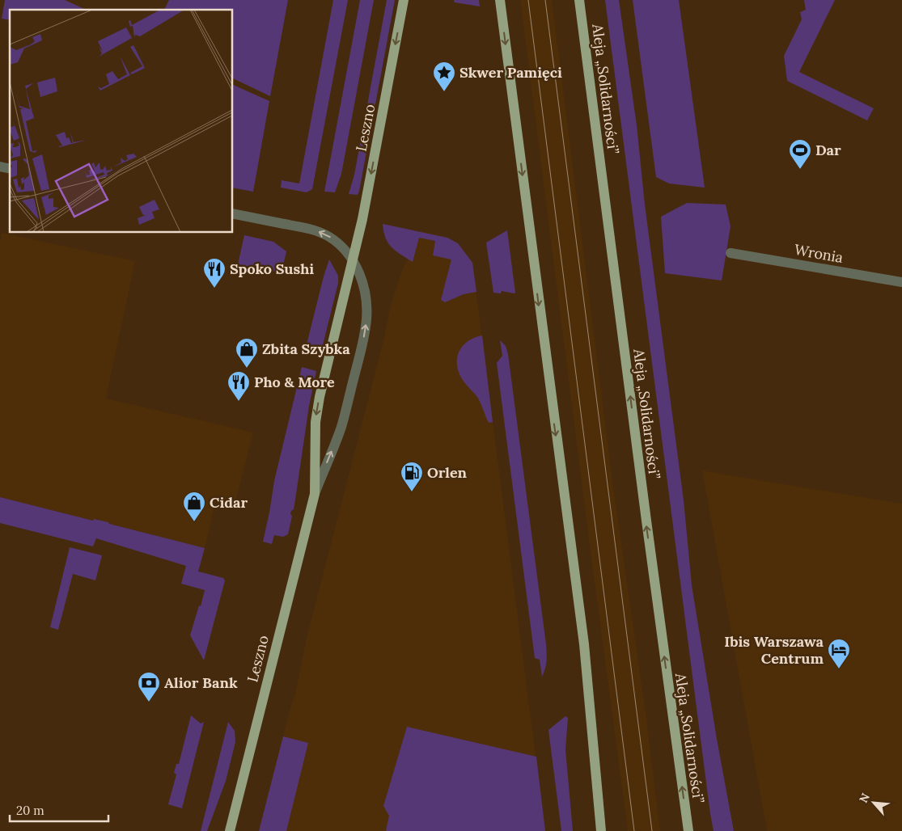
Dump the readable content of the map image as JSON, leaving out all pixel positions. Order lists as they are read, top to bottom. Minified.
{"streets":{"main road":["Aleja „Solidarności”","Leszno"],"street":["Wronia"]},"places":{"place":["Skwer Pamięci"],"sports":["Dar"],"restaurant":["Spoko Sushi","Pho & More"],"shop":["Zbita Szybka","Cidar"],"fuel station":["Orlen"],"hotel":["Ibis Warszawa Centrum"],"bank":["Alior Bank"]},"scale_bar":"20 m","north":"top left"}
